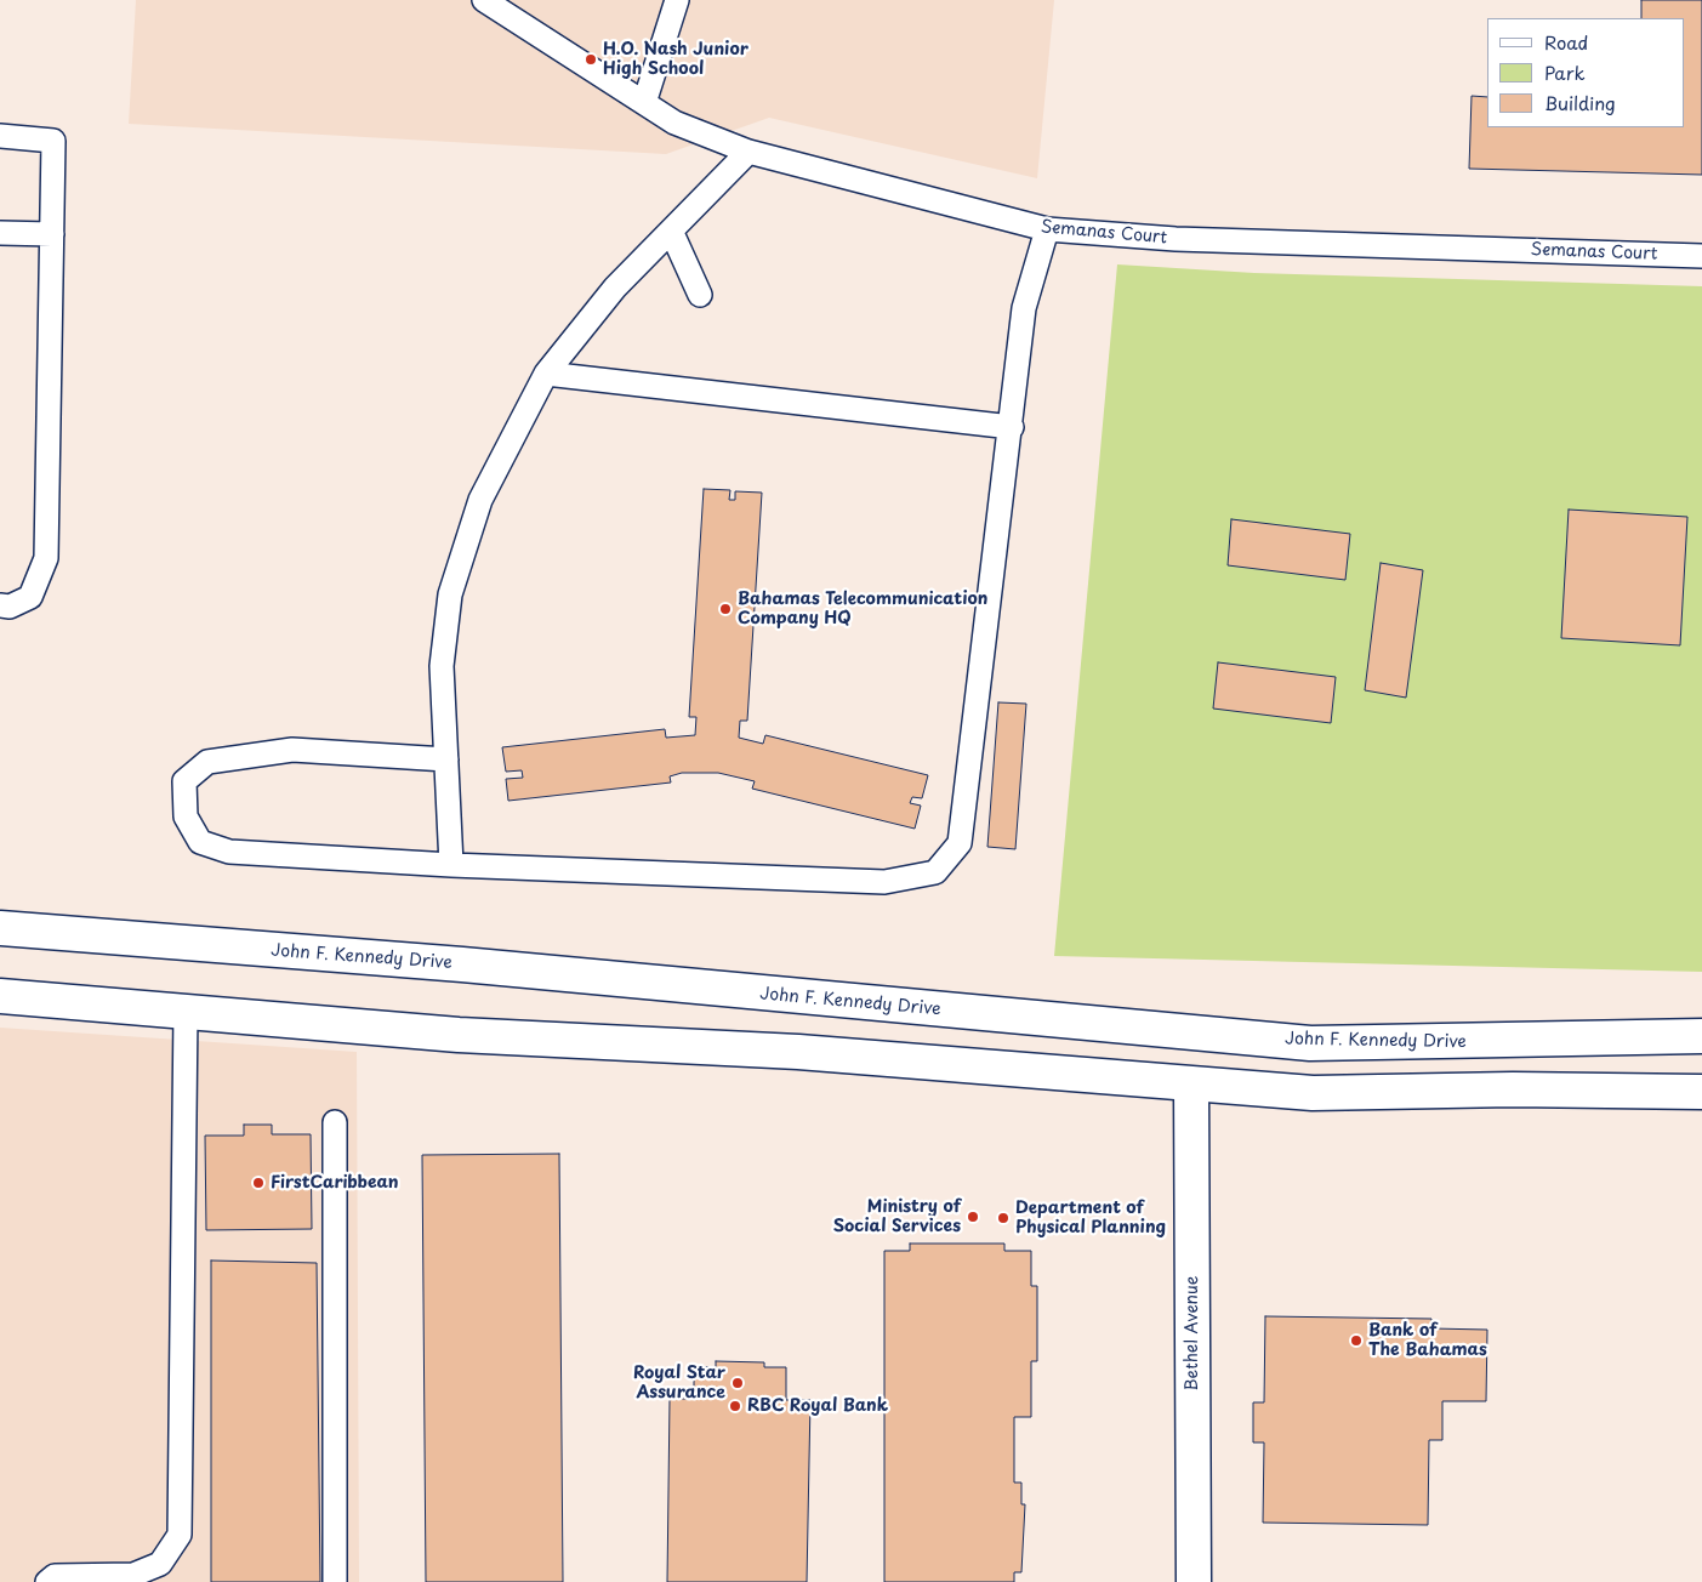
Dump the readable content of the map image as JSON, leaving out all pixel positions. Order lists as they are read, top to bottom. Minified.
{"streets":{"main road":["John F. Kennedy Drive","Bethel Avenue"],"lane":["Semanas Court"]},"places":["H.O. Nash Junior High School","Bahamas Telecommunication Company HQ","FirstCaribbean","Ministry of Social Services","Department of Physical Planning","Bank of The Bahamas","Royal Star Assurance","RBC Royal Bank"],"legend":["Road","Park","Building"]}
